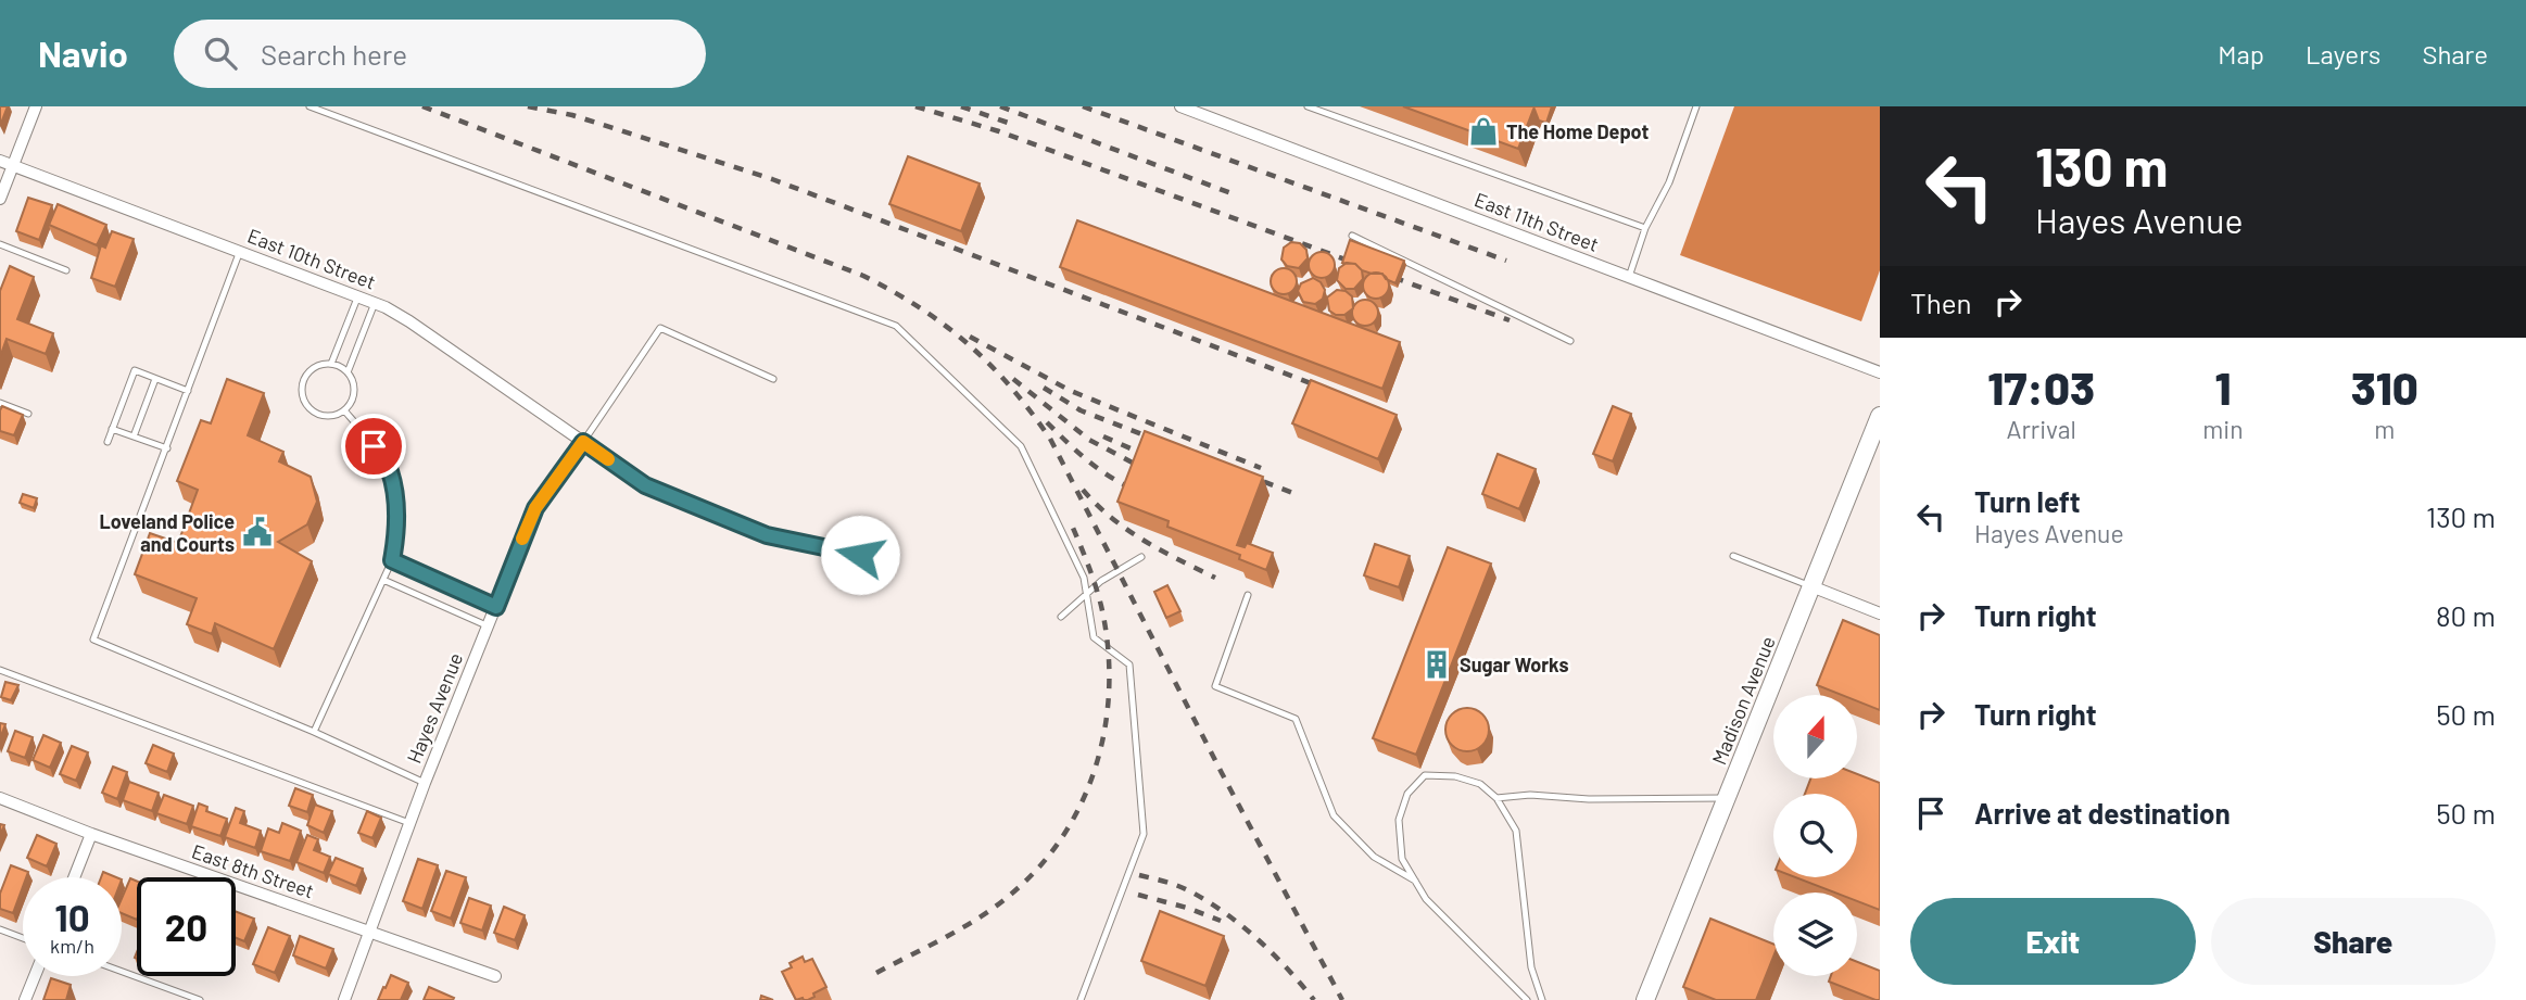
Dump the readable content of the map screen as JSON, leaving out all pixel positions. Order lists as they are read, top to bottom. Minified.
{"streets":{"main road":["Madison Avenue"],"street":["East 11th Street","East 10th Street","Hayes Avenue","East 8th Street"]},"crossings":[["East 10th Street","Hayes Avenue"],["Hayes Avenue","East 8th Street"]],"places":{"shop":["The Home Depot"],"public building":["Loveland Police and Courts"],"building":["Sugar Works"]},"north":"top","page":{"header":"Navio","search":"Search here","nav":["Map","Layers","Share"],"turn":["130 m","Hayes Avenue"],"then":"Then","eta":["17:03","Arrival","1","min","310","m"],"list":[{"name":"Turn left","note":"Hayes Avenue","value":"130 m"},{"name":"Turn right","value":"80 m"},{"name":"Turn right","value":"50 m"},{"name":"Arrive at destination","value":"50 m"}],"speed":"10 km/h","limit":"20","buttons":["Exit","Share"]}}
